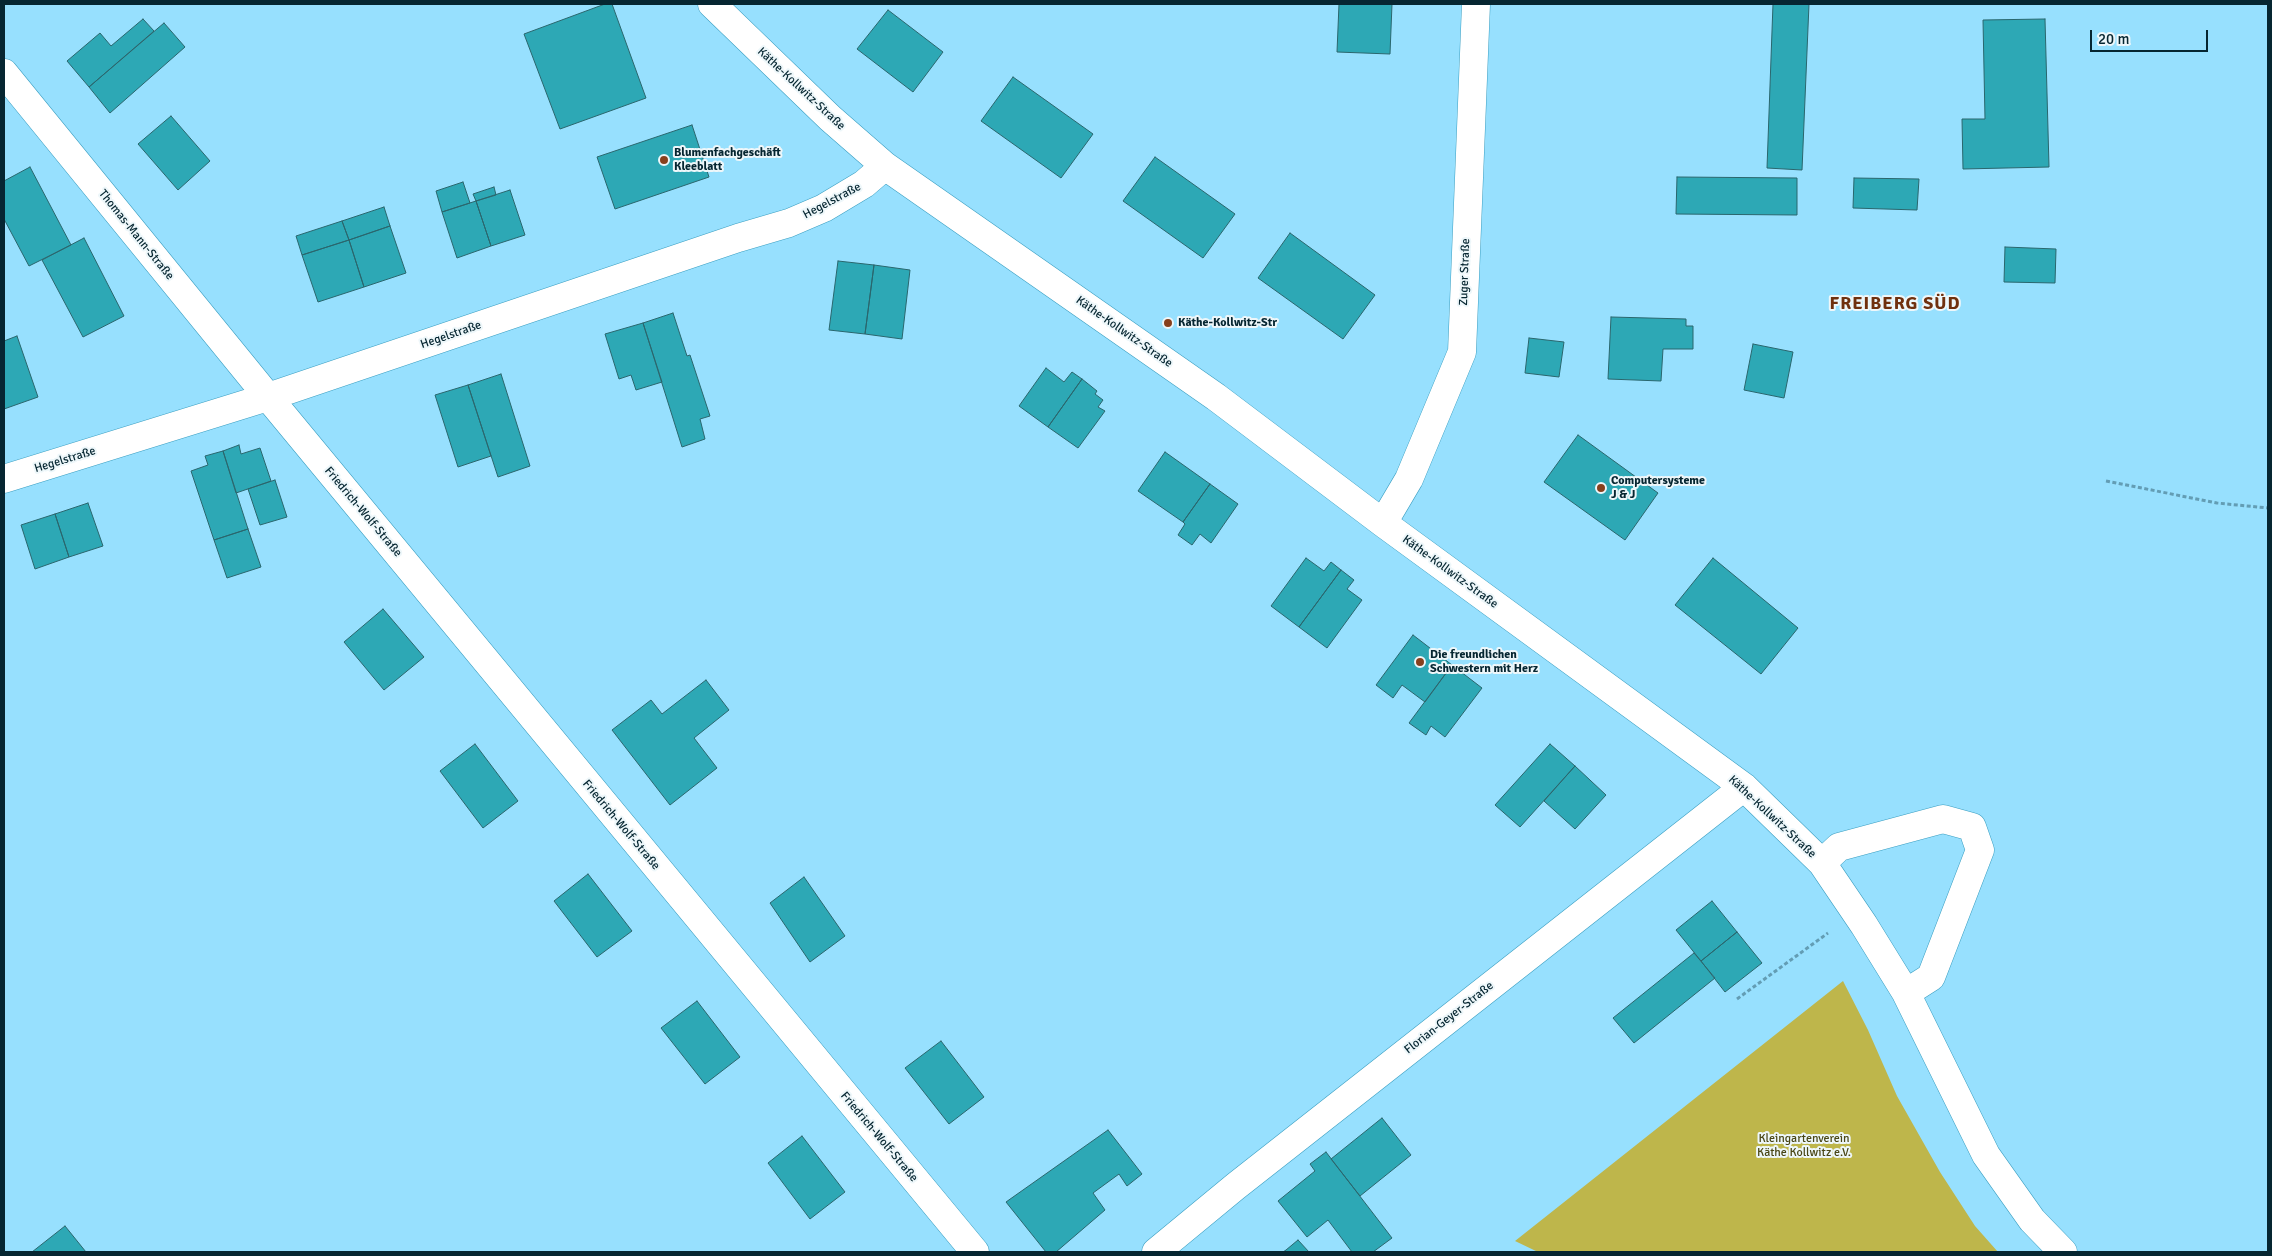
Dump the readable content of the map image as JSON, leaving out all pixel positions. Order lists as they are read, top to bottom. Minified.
{"streets":{"street":["Käthe-Kollwitz-Straße","Hegelstraße","Thomas-Mann-Straße","Zuger Straße","Friedrich-Wolf-Straße","Florian-Geyer-Straße"]},"crossings":[["Käthe-Kollwitz-Straße","Hegelstraße"],["Käthe-Kollwitz-Straße","Zuger Straße"],["Käthe-Kollwitz-Straße","Florian-Geyer-Straße"],["Hegelstraße","Thomas-Mann-Straße"],["Hegelstraße","Friedrich-Wolf-Straße"],["Thomas-Mann-Straße","Friedrich-Wolf-Straße"]],"districts":["FREIBERG SÜD"],"parks":["Kleingartenverein Käthe Kollwitz e.V."],"places":["Blumenfachgeschäft Kleeblatt","Käthe-Kollwitz-Str","Computersysteme J & J","Die freundlichen Schwestern mit Herz"],"scale_bar":"20 m"}
